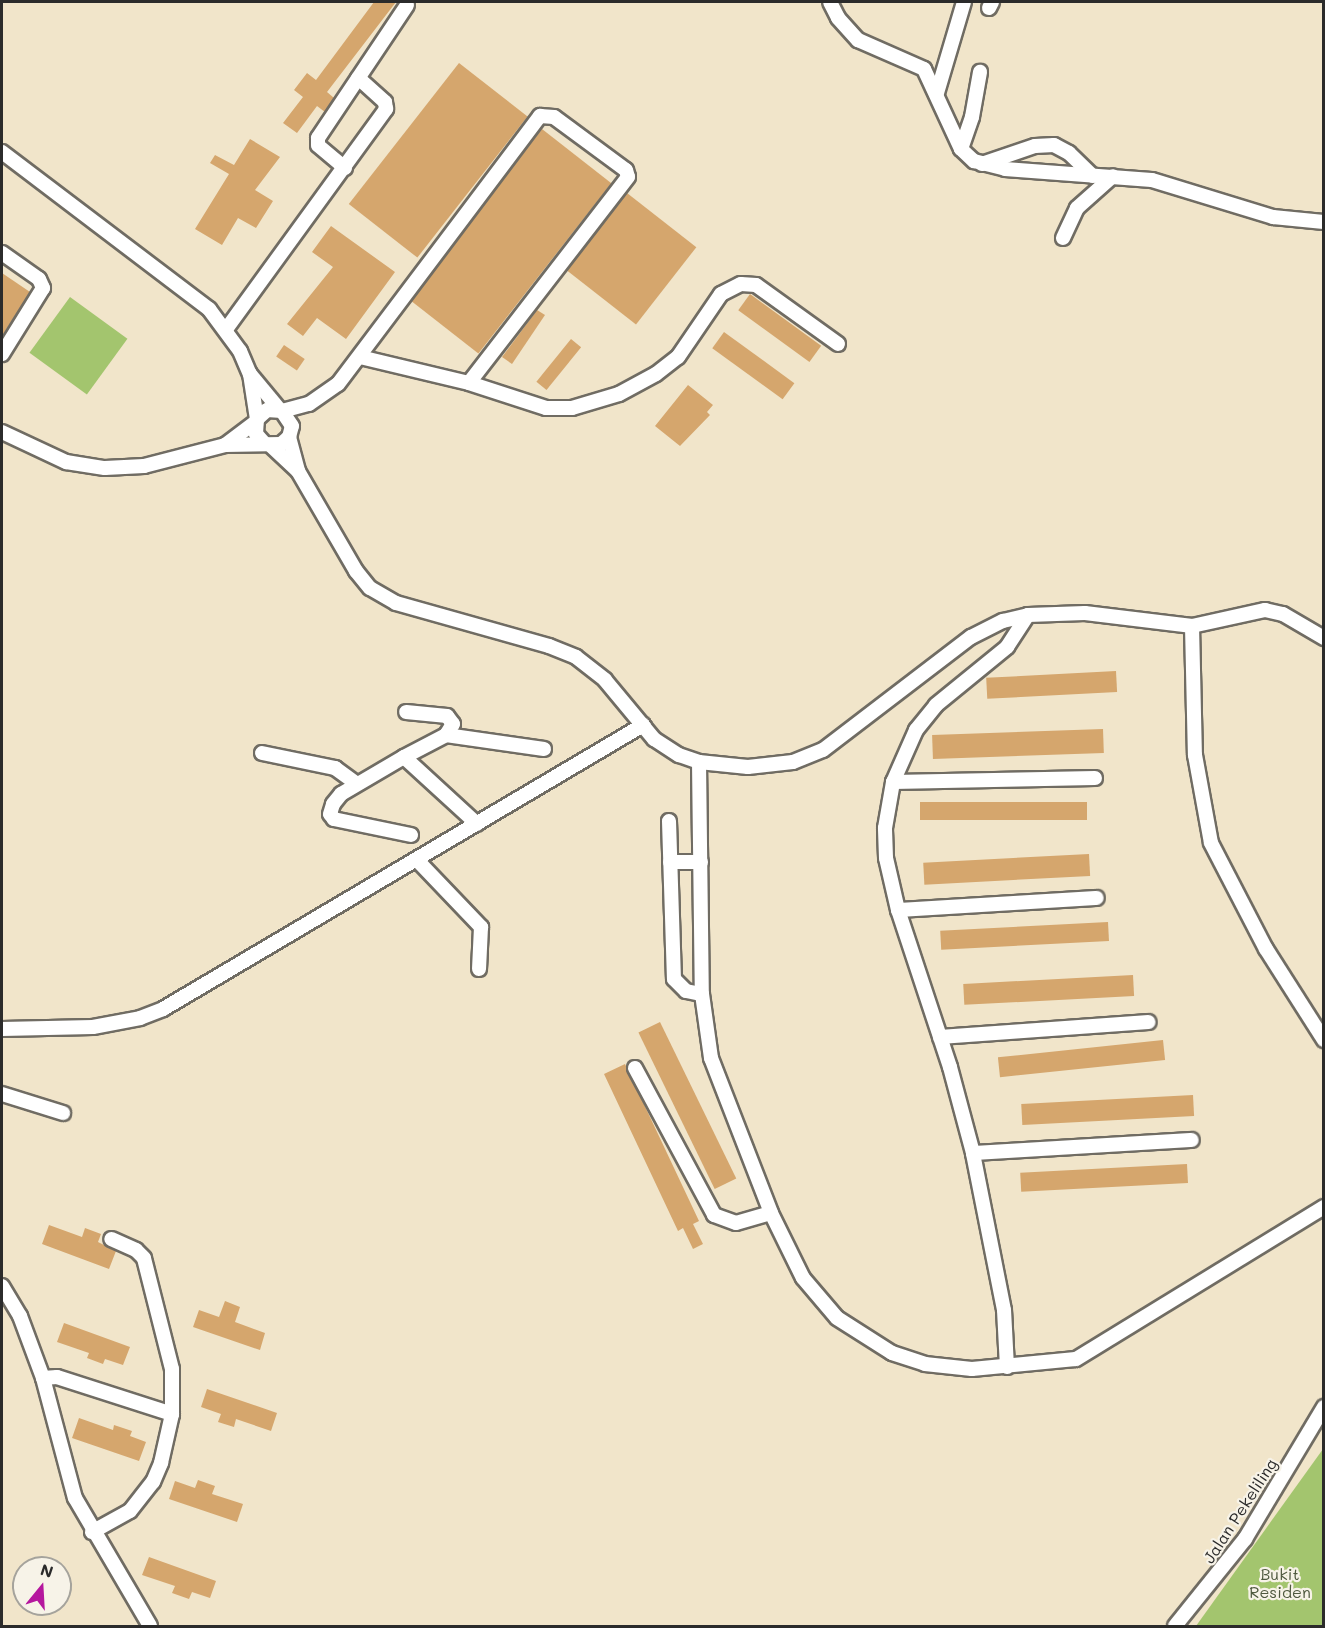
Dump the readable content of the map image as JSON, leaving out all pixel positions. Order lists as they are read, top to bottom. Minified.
{"streets":{"street":["Jalan Pekeliling"]},"parks":["Bukit Residen"],"north":"top"}
